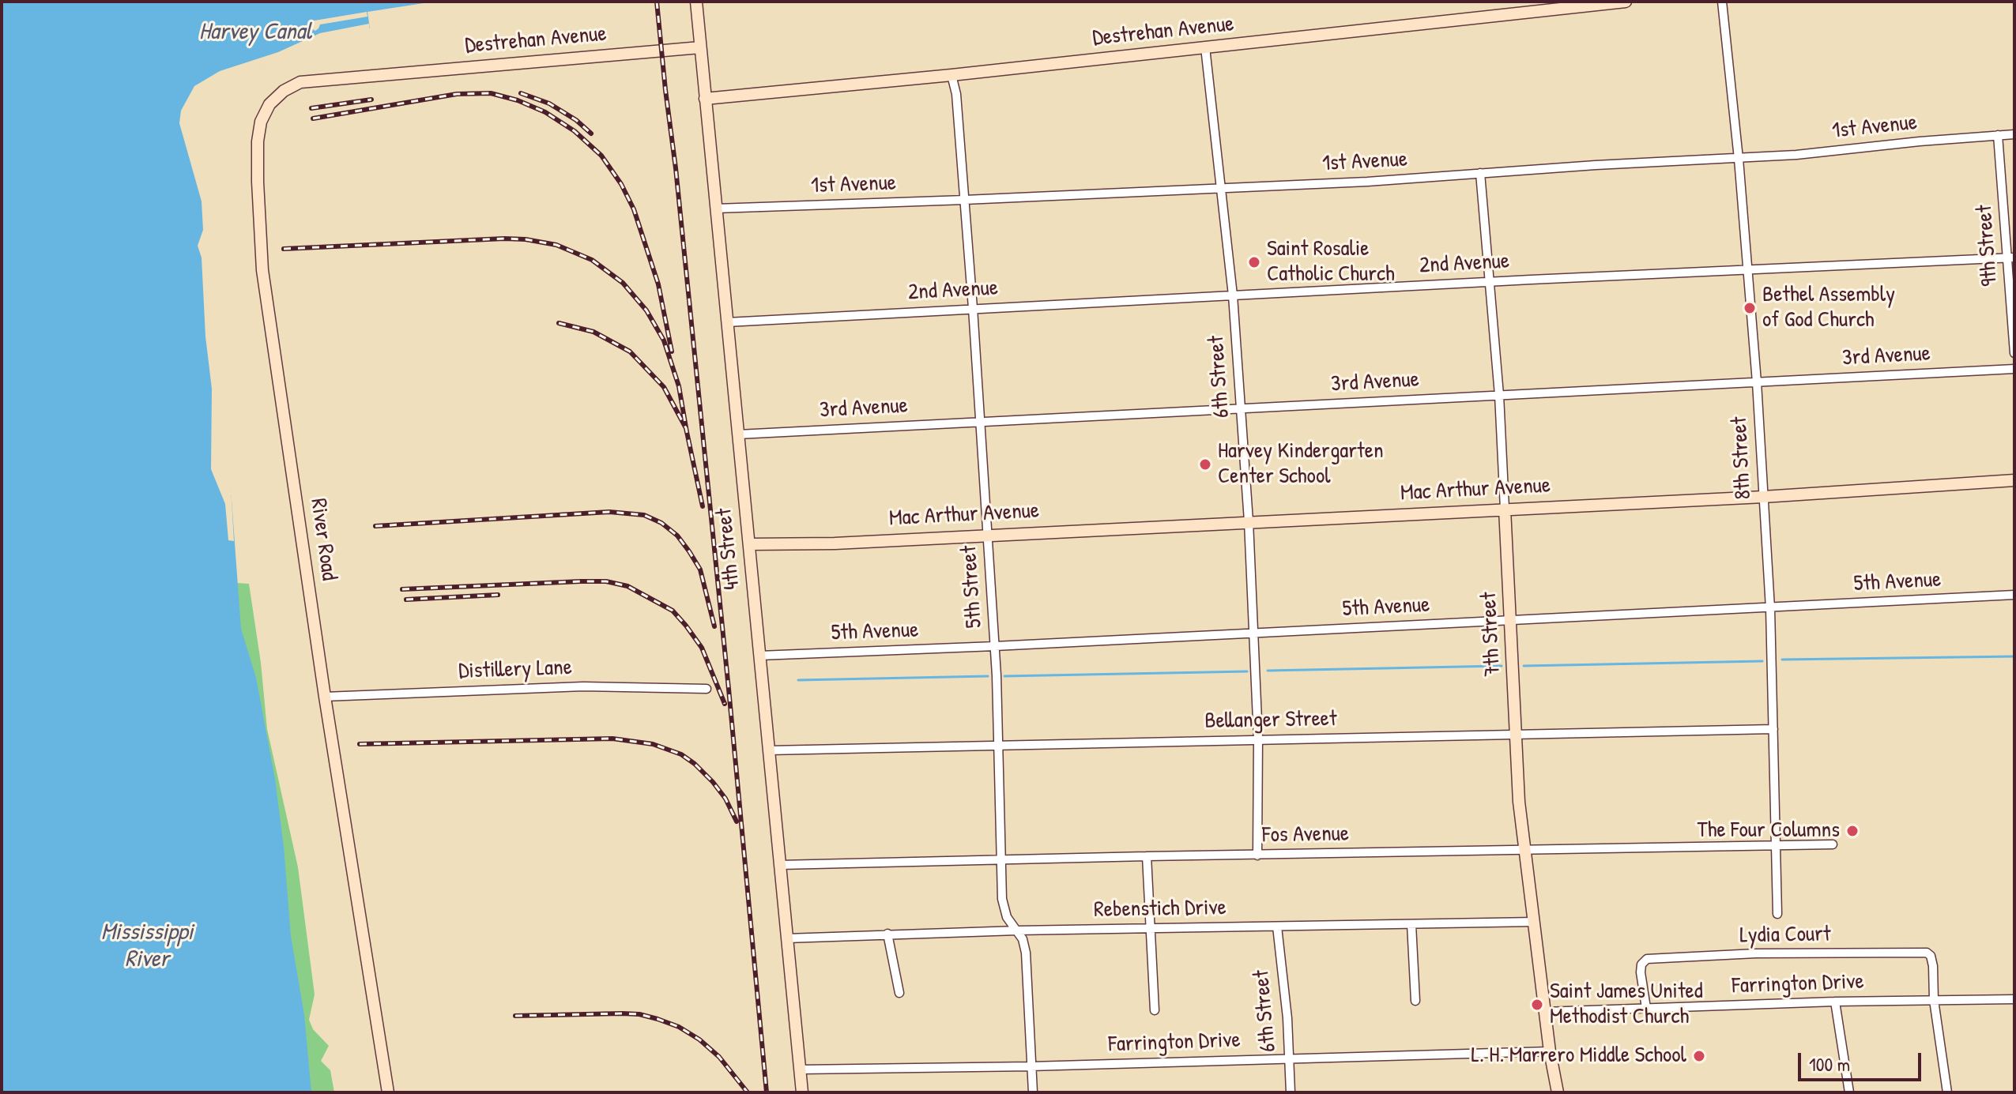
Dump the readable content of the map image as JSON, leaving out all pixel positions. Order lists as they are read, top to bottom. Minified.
{"streets":{"main road":["Destrehan Avenue","Mac Arthur Avenue","River Road","4th Street","7th Street"],"street":["1st Avenue","9th Street","2nd Avenue","3rd Avenue","6th Street","8th Street","5th Avenue","5th Street","Distillery Lane","Bellanger Street","Fos Avenue","Rebenstich Drive","Lydia Court","Farrington Drive"]},"crossings":[["Destrehan Avenue","6th Street"],["Destrehan Avenue","River Road"],["Destrehan Avenue","4th Street"],["Destrehan Avenue","5th Street"],["1st Avenue","9th Street"],["1st Avenue","6th Street"],["1st Avenue","8th Street"],["1st Avenue","4th Street"],["1st Avenue","5th Street"],["1st Avenue","7th Street"],["9th Street","2nd Avenue"],["2nd Avenue","6th Street"],["2nd Avenue","8th Street"],["2nd Avenue","4th Street"],["2nd Avenue","5th Street"],["2nd Avenue","7th Street"],["3rd Avenue","6th Street"],["3rd Avenue","8th Street"],["3rd Avenue","4th Street"],["3rd Avenue","5th Street"],["3rd Avenue","7th Street"],["6th Street","Mac Arthur Avenue"],["6th Street","5th Avenue"],["6th Street","Bellanger Street"],["6th Street","Fos Avenue"],["6th Street","Rebenstich Drive"],["6th Street","Farrington Drive"],["8th Street","Mac Arthur Avenue"],["8th Street","5th Avenue"],["8th Street","Bellanger Street"],["8th Street","Fos Avenue"],["Mac Arthur Avenue","4th Street"],["Mac Arthur Avenue","5th Street"],["Mac Arthur Avenue","7th Street"],["River Road","Distillery Lane"],["4th Street","5th Avenue"],["4th Street","Bellanger Street"],["4th Street","Fos Avenue"],["4th Street","Rebenstich Drive"],["4th Street","Farrington Drive"],["5th Avenue","5th Street"],["5th Avenue","7th Street"],["5th Street","Bellanger Street"],["5th Street","Fos Avenue"],["5th Street","Rebenstich Drive"],["5th Street","Farrington Drive"],["7th Street","Bellanger Street"],["7th Street","Fos Avenue"],["7th Street","Rebenstich Drive"],["7th Street","Farrington Drive"],["Lydia Court","Farrington Drive"]],"water":["Harvey Canal","Mississippi River"],"places":["Saint Rosalie Catholic Church","Bethel Assembly of God Church","Harvey Kindergarten Center School","The Four Columns","Saint James United Methodist Church","L. H. Marrero Middle School"],"scale_bar":"100 m"}
